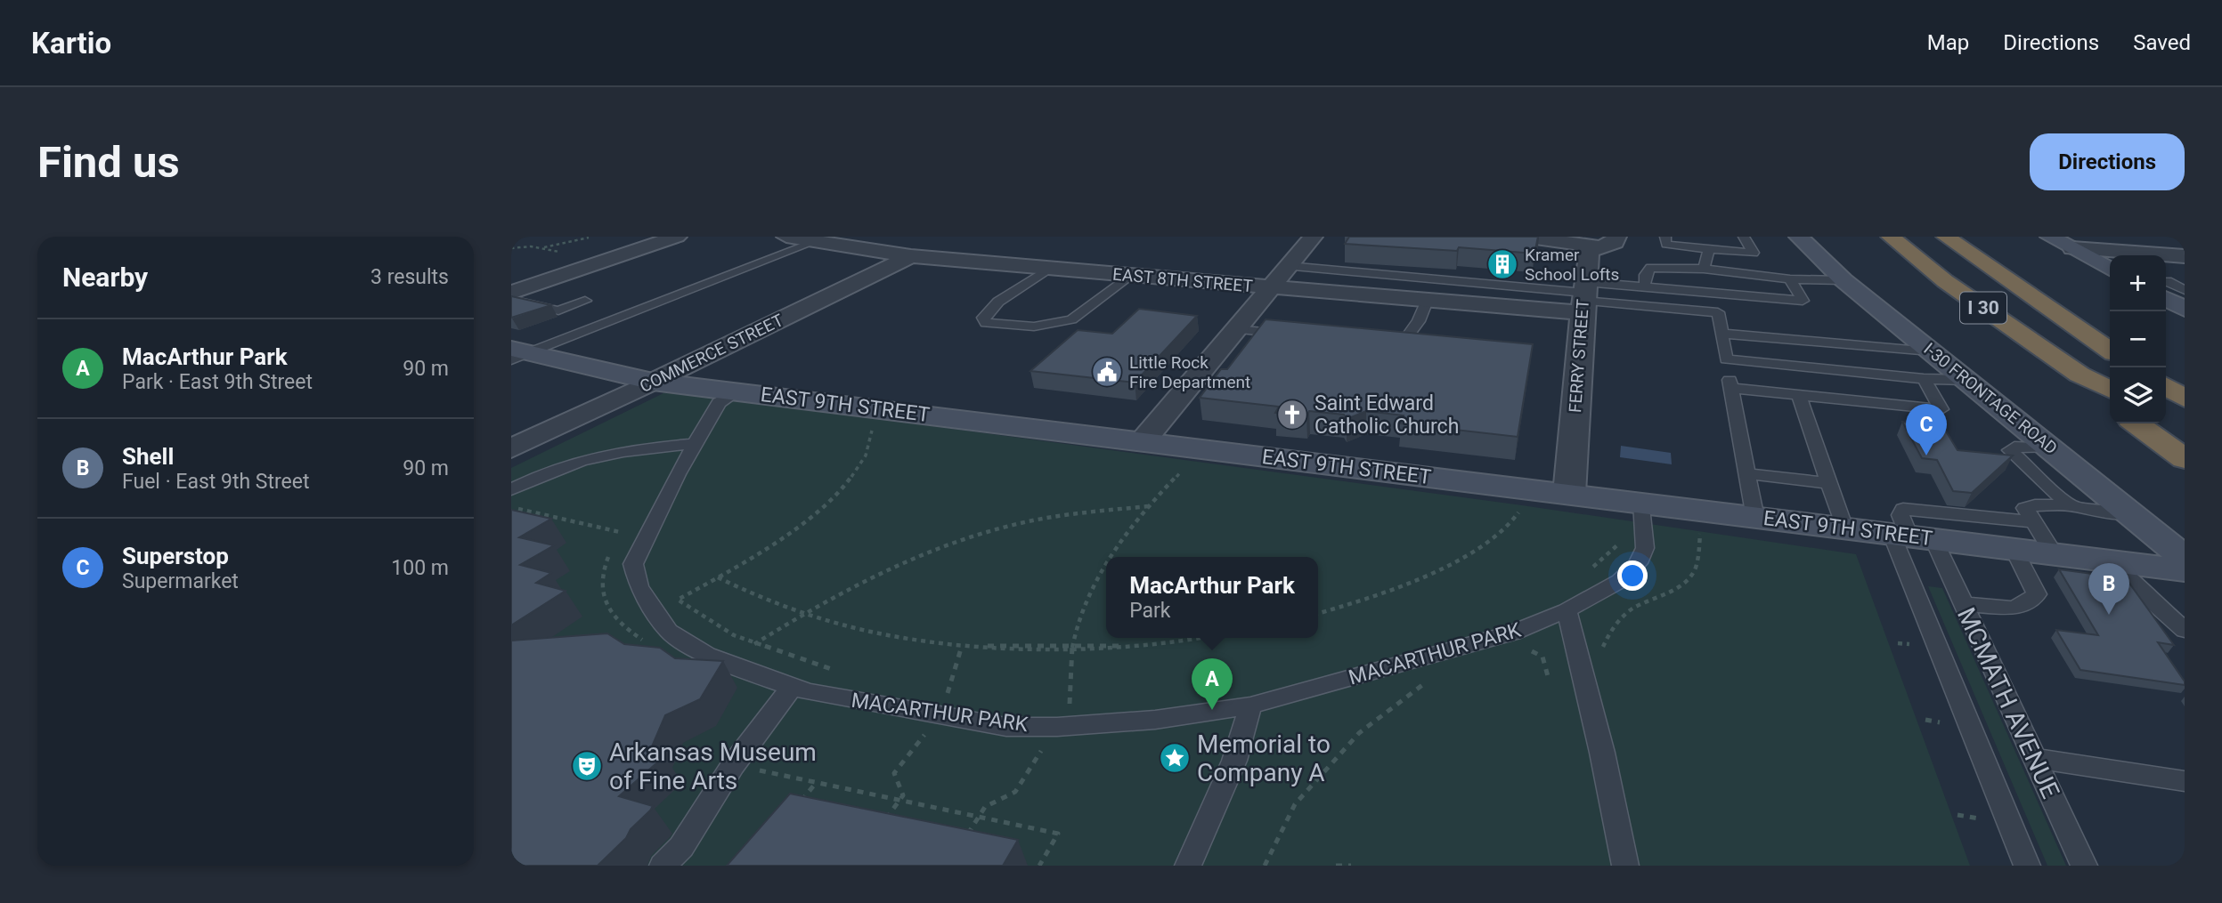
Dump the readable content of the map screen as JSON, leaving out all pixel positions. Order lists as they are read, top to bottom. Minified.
{"streets":{"highway":["I 30"],"main road":["I-30 FRONTAGE ROAD","EAST 9TH STREET"],"street":["EAST 8TH STREET","COMMERCE STREET","FERRY STREET"],"lane":["MACARTHUR PARK","MCMATH AVENUE"]},"crossings":[["EAST 8TH STREET","COMMERCE STREET"],["EAST 8TH STREET","FERRY STREET"],["COMMERCE STREET","EAST 9TH STREET"],["FERRY STREET","EAST 9TH STREET"],["EAST 9TH STREET","MACARTHUR PARK"],["EAST 9TH STREET","MCMATH AVENUE"]],"places":{"building":["Kramer School Lofts"],"public building":["Little Rock Fire Department"],"church":["Saint Edward Catholic Church"],"place":["Memorial to Company A"],"theatre":["Arkansas Museum of Fine Arts"]},"page":{"header":"Kartio","nav":["Map","Directions","Saved"],"buttons":"Directions","title":"Find us","heading":["Nearby","3 results"],"map_buttons":["+","−"],"list":[{"mark":"A","name":"MacArthur Park","note":"Park · East 9th Street","value":"90 m"},{"mark":"B","name":"Shell","note":"Fuel · East 9th Street","value":"90 m"},{"mark":"C","name":"Superstop","note":"Supermarket","value":"100 m"}],"pins":["C","B","A"],"popup":["MacArthur Park","Park"]}}
